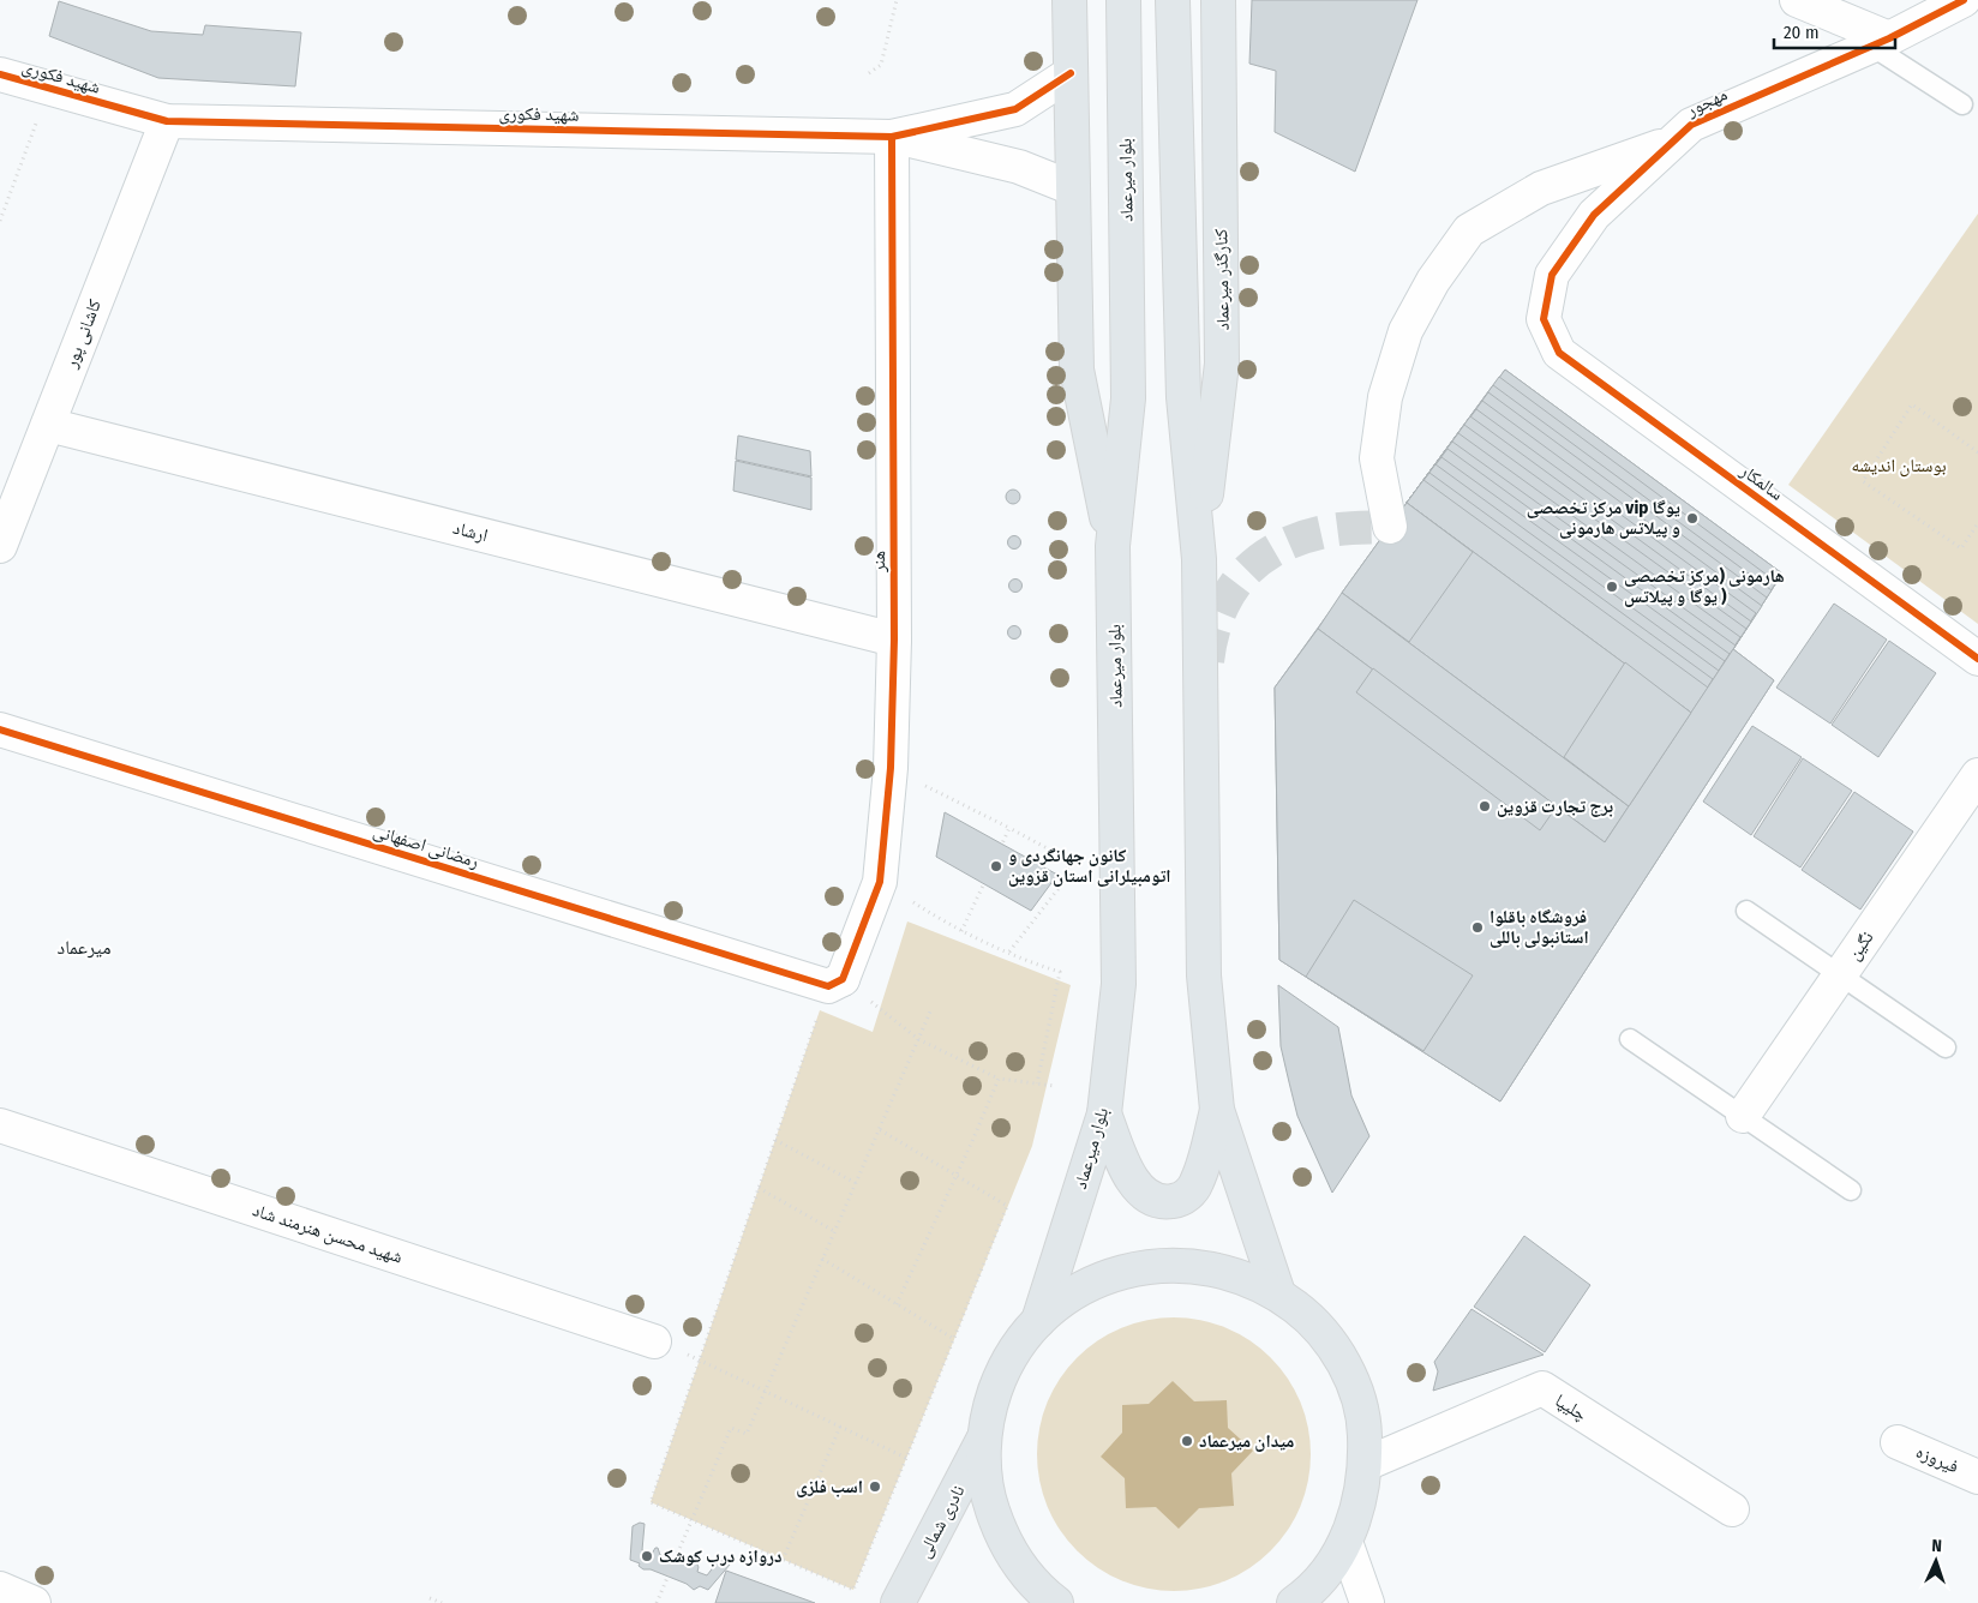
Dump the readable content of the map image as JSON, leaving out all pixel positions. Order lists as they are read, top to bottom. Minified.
{"streets":{"main road":["بلوار میرعماد","کنارگذر میرعماد","نادری شمالی"],"street":["شهید فکوری","مهجور","کاشانی پور","سالمکار","ارشاد","هنر","رمضانی اصفهانی","نگین","شهید محسن هنرمند شاد","چلیپا","فیروزه"]},"crossings":[["شهید فکوری","کاشانی پور"],["شهید فکوری","هنر"],["مهجور","سالمکار"],["کاشانی پور","ارشاد"],["ارشاد","هنر"],["هنر","رمضانی اصفهانی"]],"districts":["میرعماد"],"parks":["بوستان اندیشه"],"places":["مرکز تخصصی vip یوگا و پیلاتس هارمونی","هارمونی (مرکز تخصصی یوگا و پیلاتس )","برج تجارت قزوین","کانون جهانگردی و اتومبیلرانی استان قزوین","فروشگاه باقلوا استانبولی باللی","میدان میرعماد","اسب فلزی","دروازه درب کوشک"],"scale_bar":"20 m","north":"top"}
